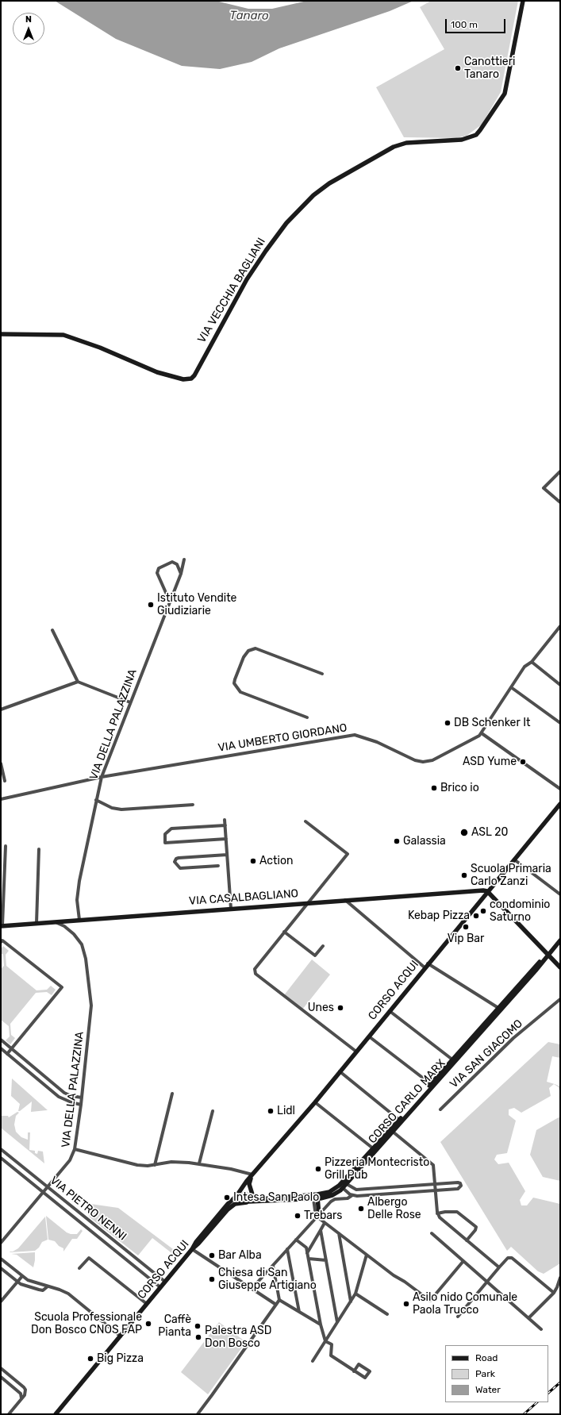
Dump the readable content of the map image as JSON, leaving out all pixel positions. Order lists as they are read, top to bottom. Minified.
{"streets":{"street":["VIA VECCHIA BAGLIANI","VIA DELLA PALAZZINA","VIA UMBERTO GIORDANO","VIA CASALBAGLIANO","CORSO ACQUI","VIA SAN GIACOMO","CORSO CARLO MARX","VIA PIETRO NENNI"]},"crossings":[["VIA DELLA PALAZZINA","VIA UMBERTO GIORDANO"],["VIA DELLA PALAZZINA","VIA CASALBAGLIANO"],["VIA DELLA PALAZZINA","VIA PIETRO NENNI"],["VIA CASALBAGLIANO","CORSO ACQUI"],["CORSO ACQUI","CORSO CARLO MARX"],["CORSO ACQUI","VIA PIETRO NENNI"]],"water":["Tanaro"],"places":["Canottieri Tanaro","Istituto Vendite Giudiziarie","DB Schenker It","ASD Yume","Brico io","ASL 20","Galassia","Action","Scuola Primaria Carlo Zanzi","condominio Saturno","Kebap Pizza","Vip Bar","Unes","Lidl","Pizzeria Montecristo Grill Pub","Intesa San Paolo","Albergo Delle Rose","Trebars","Bar Alba","Chiesa di San Giuseppe Artigiano","Asilo nido Comunale Paola Trucco","Scuola Professionale Don Bosco CNOS FAP","Caffè Pianta","Palestra ASD Don Bosco","Big Pizza"],"legend":["Road","Park","Water"],"scale_bar":"100 m","north":"top"}
